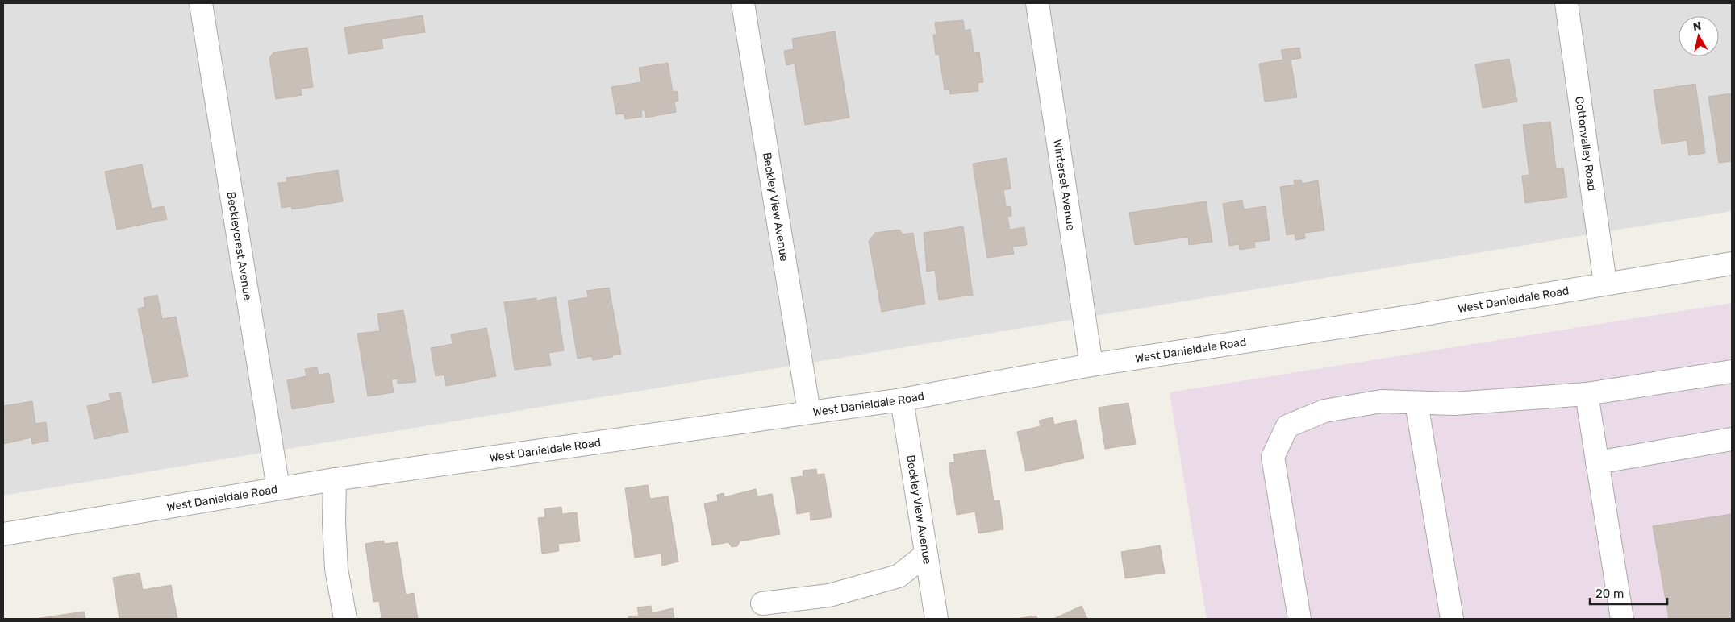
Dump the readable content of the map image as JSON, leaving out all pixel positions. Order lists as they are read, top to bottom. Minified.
{"streets":{"street":["Cottonvalley Road","Winterset Avenue","Beckley View Avenue","Beckleycrest Avenue","West Danieldale Road"]},"crossings":[["Cottonvalley Road","West Danieldale Road"],["Winterset Avenue","West Danieldale Road"],["Beckley View Avenue","West Danieldale Road"],["Beckleycrest Avenue","West Danieldale Road"]],"scale_bar":"20 m","north":"top"}
